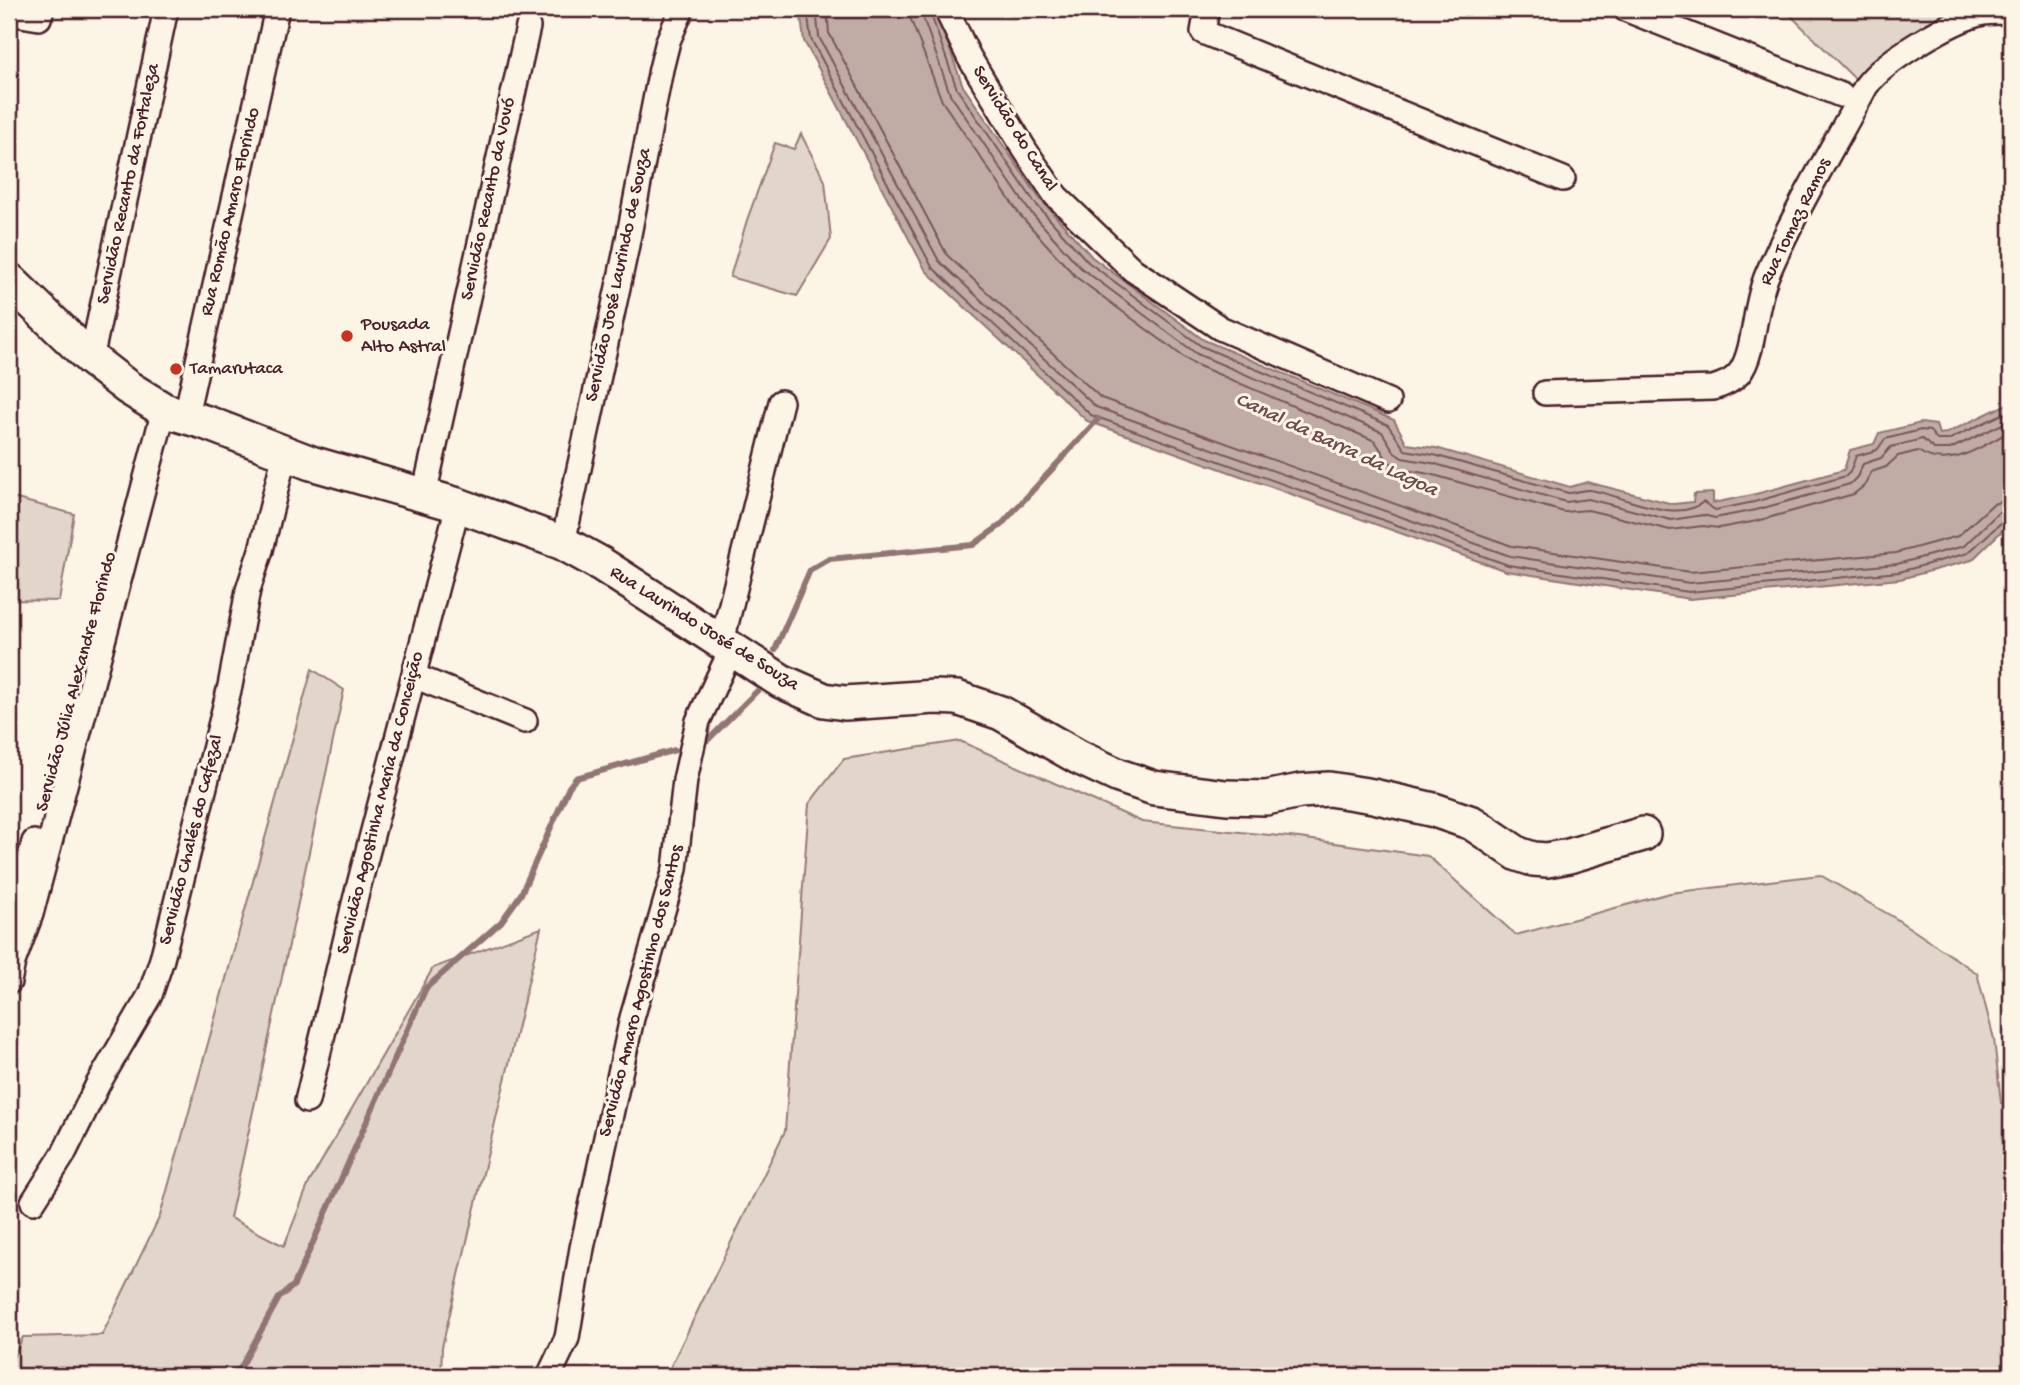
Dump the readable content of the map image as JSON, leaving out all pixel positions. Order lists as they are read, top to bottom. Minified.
{"streets":{"street":["Servidão do Canal","Servidão Recanto da Fortaleza","Servidão Recanto da Vovó","Rua Romão Amaro Florindo","Rua Tomaz Ramos","Servidão José Laurindo de Souza","Rua Laurindo José de Souza","Servidão Júlia Alexandre Florindo","Servidão Agostinha Maria da Conceição","Servidão Chalés do Cafezal","Servidão Amaro Agostinho dos Santos"]},"crossings":[["Servidão Recanto da Fortaleza","Rua Laurindo José de Souza"],["Servidão Recanto da Vovó","Rua Laurindo José de Souza"],["Rua Romão Amaro Florindo","Rua Laurindo José de Souza"],["Rua Romão Amaro Florindo","Servidão Júlia Alexandre Florindo"],["Servidão José Laurindo de Souza","Rua Laurindo José de Souza"],["Rua Laurindo José de Souza","Servidão Júlia Alexandre Florindo"],["Rua Laurindo José de Souza","Servidão Agostinha Maria da Conceição"],["Rua Laurindo José de Souza","Servidão Chalés do Cafezal"],["Rua Laurindo José de Souza","Servidão Amaro Agostinho dos Santos"]],"water":["Canal da Barra da Lagoa"],"places":["Pousada Alto Astral","Tamarutaca"]}
